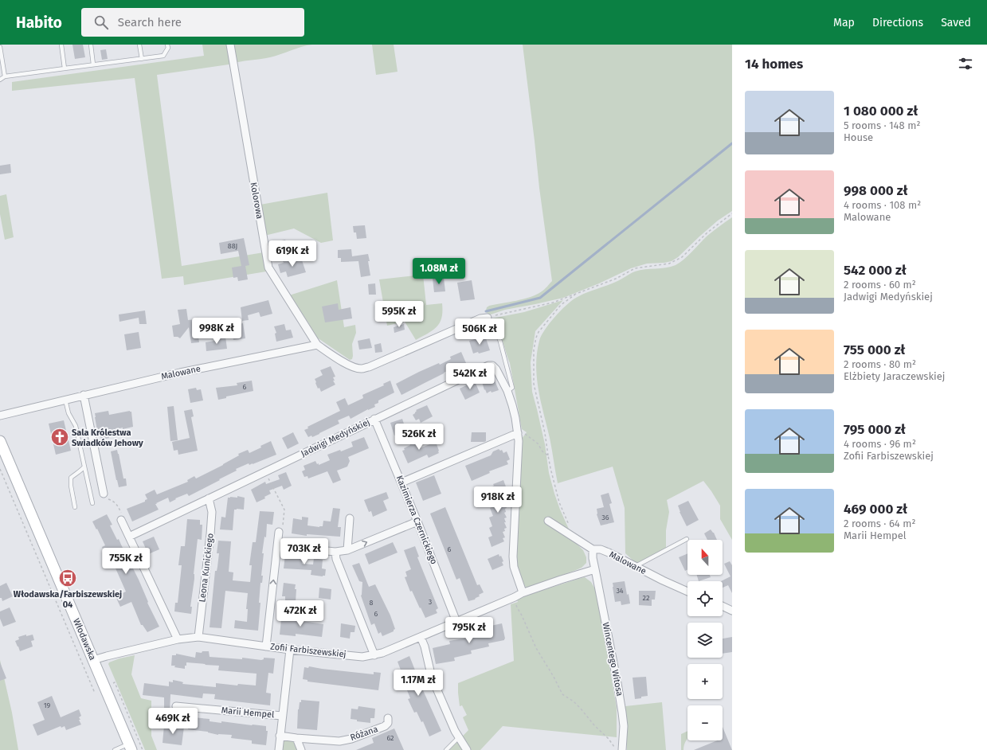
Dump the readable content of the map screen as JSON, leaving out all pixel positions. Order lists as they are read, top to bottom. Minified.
{"streets":{"main road":["Włodawska"],"street":["Kolorowa","Malowane","Jadwigi Medyńskiej","Kazimierza Czernickiego","Leona Kunickiego","Zofii Farbiszewskiej","Wincentego Witosa","Marii Hempel","Różana"]},"crossings":[["Kolorowa","Malowane"],["Malowane","Wincentego Witosa"],["Jadwigi Medyńskiej","Kazimierza Czernickiego"],["Jadwigi Medyńskiej","Leona Kunickiego"],["Jadwigi Medyńskiej","Zofii Farbiszewskiej"],["Kazimierza Czernickiego","Zofii Farbiszewskiej"],["Leona Kunickiego","Zofii Farbiszewskiej"],["Włodawska","Zofii Farbiszewskiej"],["Zofii Farbiszewskiej","Wincentego Witosa"]],"places":{"church":["Sala Królestwa Swiadków Jehowy"],"bus stop":["Włodawska/Farbiszewskiej 04"]},"house_numbers":["88J","6","36","6","34","22","3","8","6","19","62"],"north":"top","page":{"header":"Habito","search":"Search here","nav":["Map","Directions","Saved"],"heading":"14 homes","list":[{"name":"1 080 000 zł","note":"5 rooms · 148 m² · House"},{"name":"998 000 zł","note":"4 rooms · 108 m² · Malowane"},{"name":"542 000 zł","note":"2 rooms · 60 m² · Jadwigi Medyńskiej"},{"name":"755 000 zł","note":"2 rooms · 80 m² · Elżbiety Jaraczewskiej"},{"name":"795 000 zł","note":"4 rooms · 96 m² · Zofii Farbiszewskiej"},{"name":"469 000 zł","note":"2 rooms · 64 m² · Marii Hempel"}],"price":["619K zł","1.08M zł","595K zł","998K zł","506K zł","542K zł","526K zł","918K zł","703K zł","755K zł","472K zł","795K zł","1.17M zł","469K zł"],"map_buttons":["+","−"]}}
